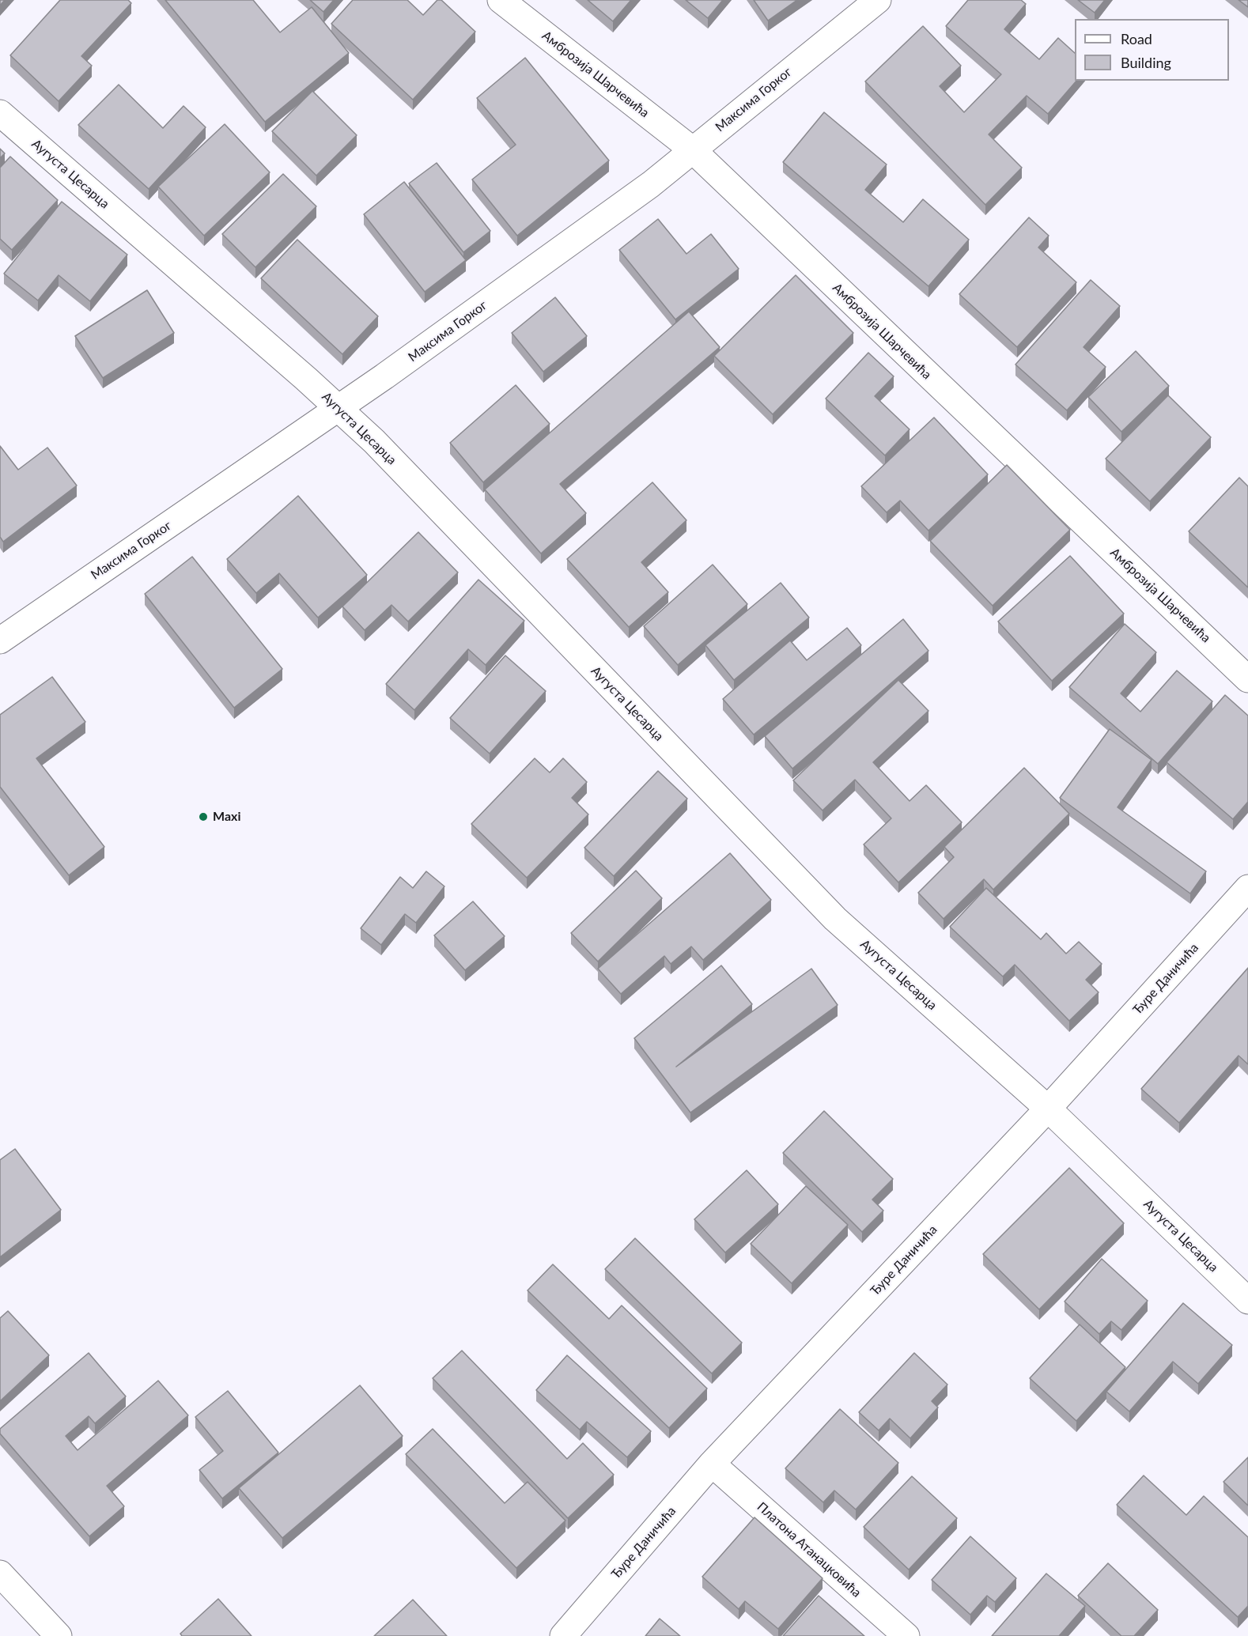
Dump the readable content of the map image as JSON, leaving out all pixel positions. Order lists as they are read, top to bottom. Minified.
{"streets":{"street":["Амброзија Шарчевића","Максима Горког","Аугуста Цесарца","Ђуре Даничића","Платона Атанацковића"]},"crossings":[["Амброзија Шарчевића","Максима Горког"],["Максима Горког","Аугуста Цесарца"],["Аугуста Цесарца","Ђуре Даничића"],["Ђуре Даничића","Платона Атанацковића"]],"places":["Maxi"],"legend":["Road","Building"]}
